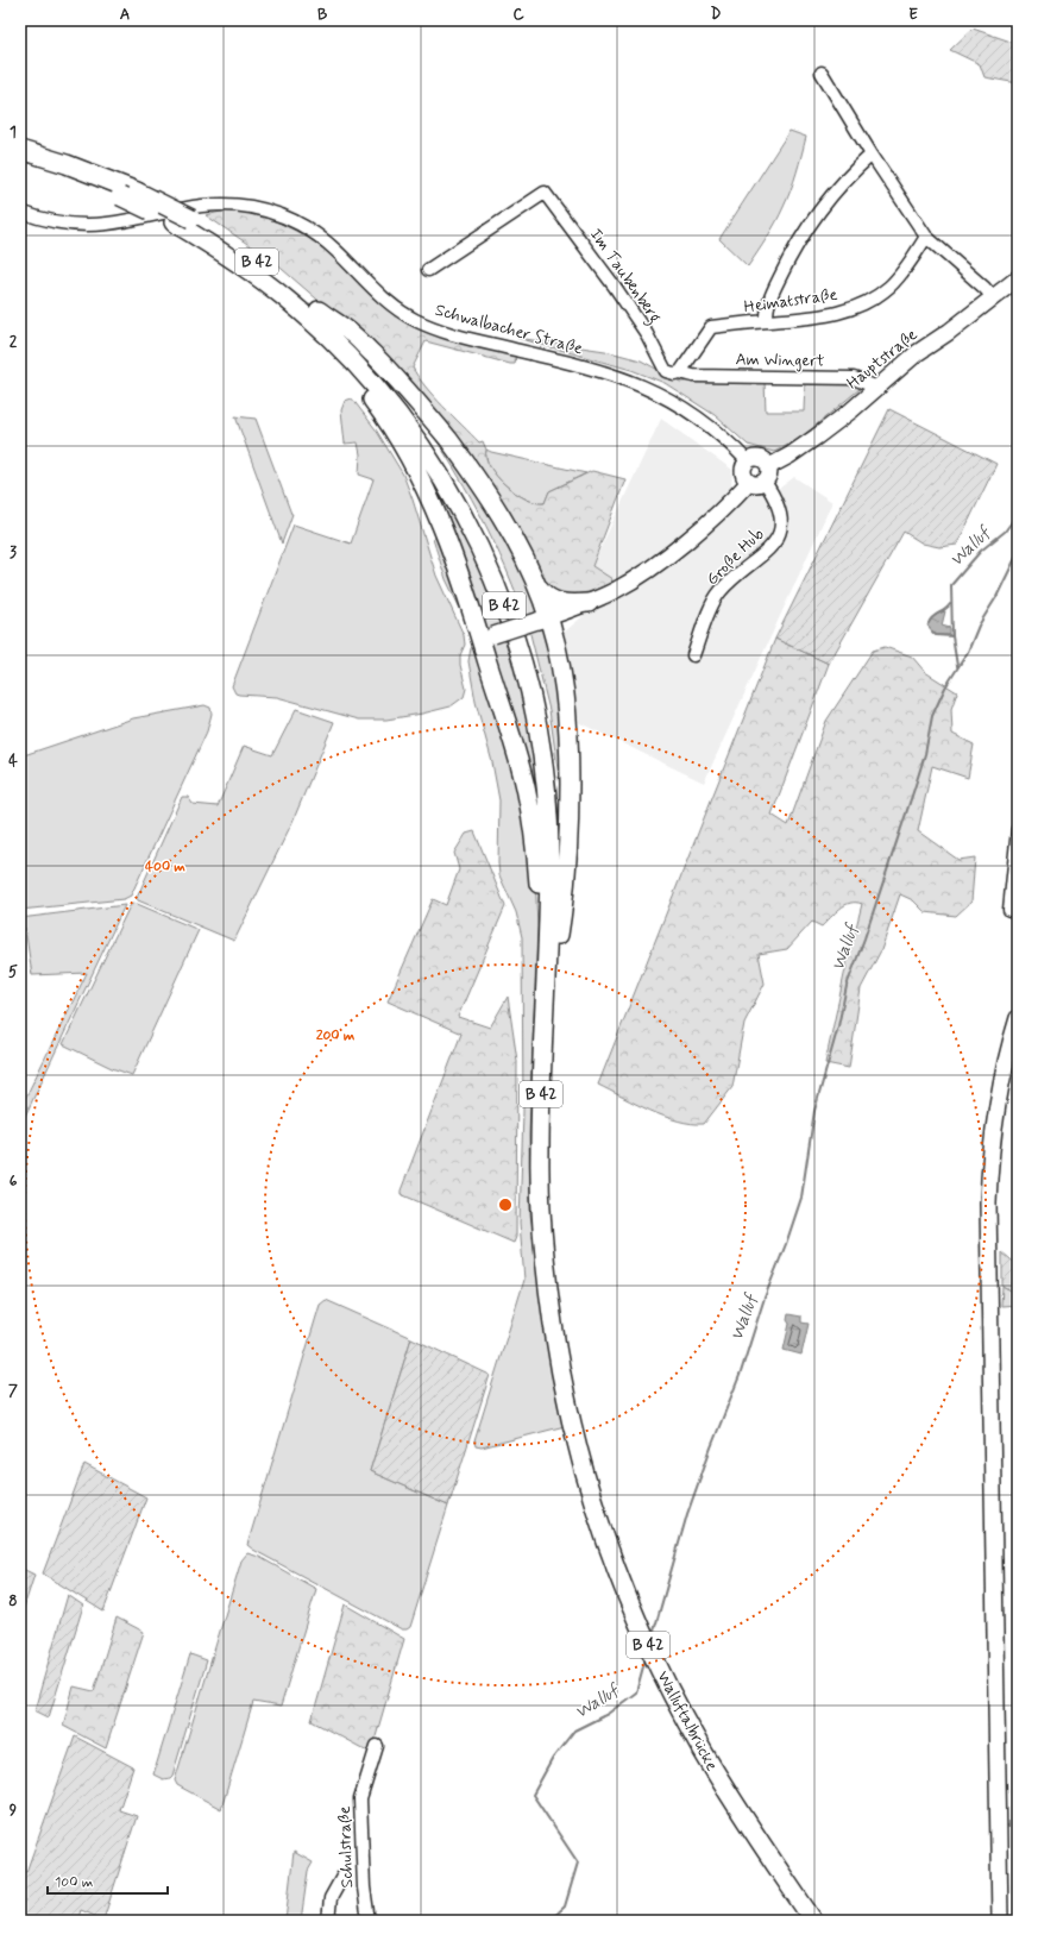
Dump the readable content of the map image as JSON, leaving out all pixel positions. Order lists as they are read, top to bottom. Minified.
{"streets":{"highway":["B 42","Walluftalbrücke"],"main road":["Hauptstraße"],"street":["Im Taubenberg","Heimatstraße","Schwalbacher Straße","Am Wingert","Große Hub","Schulstraße"]},"crossings":[["B 42","Walluftalbrücke"],["Im Taubenberg","Heimatstraße"],["Im Taubenberg","Am Wingert"],["Heimatstraße","Am Wingert"],["Schwalbacher Straße","Hauptstraße"],["Schwalbacher Straße","Große Hub"],["Hauptstraße","Am Wingert"],["Hauptstraße","Große Hub"]],"water":["Walluf"],"scale_bar":"100 m","grid":{"columns":["A","B","C","D","E"],"rows":["1","2","3","4","5","6","7","8","9"]},"rings":["400 m","200 m"]}
